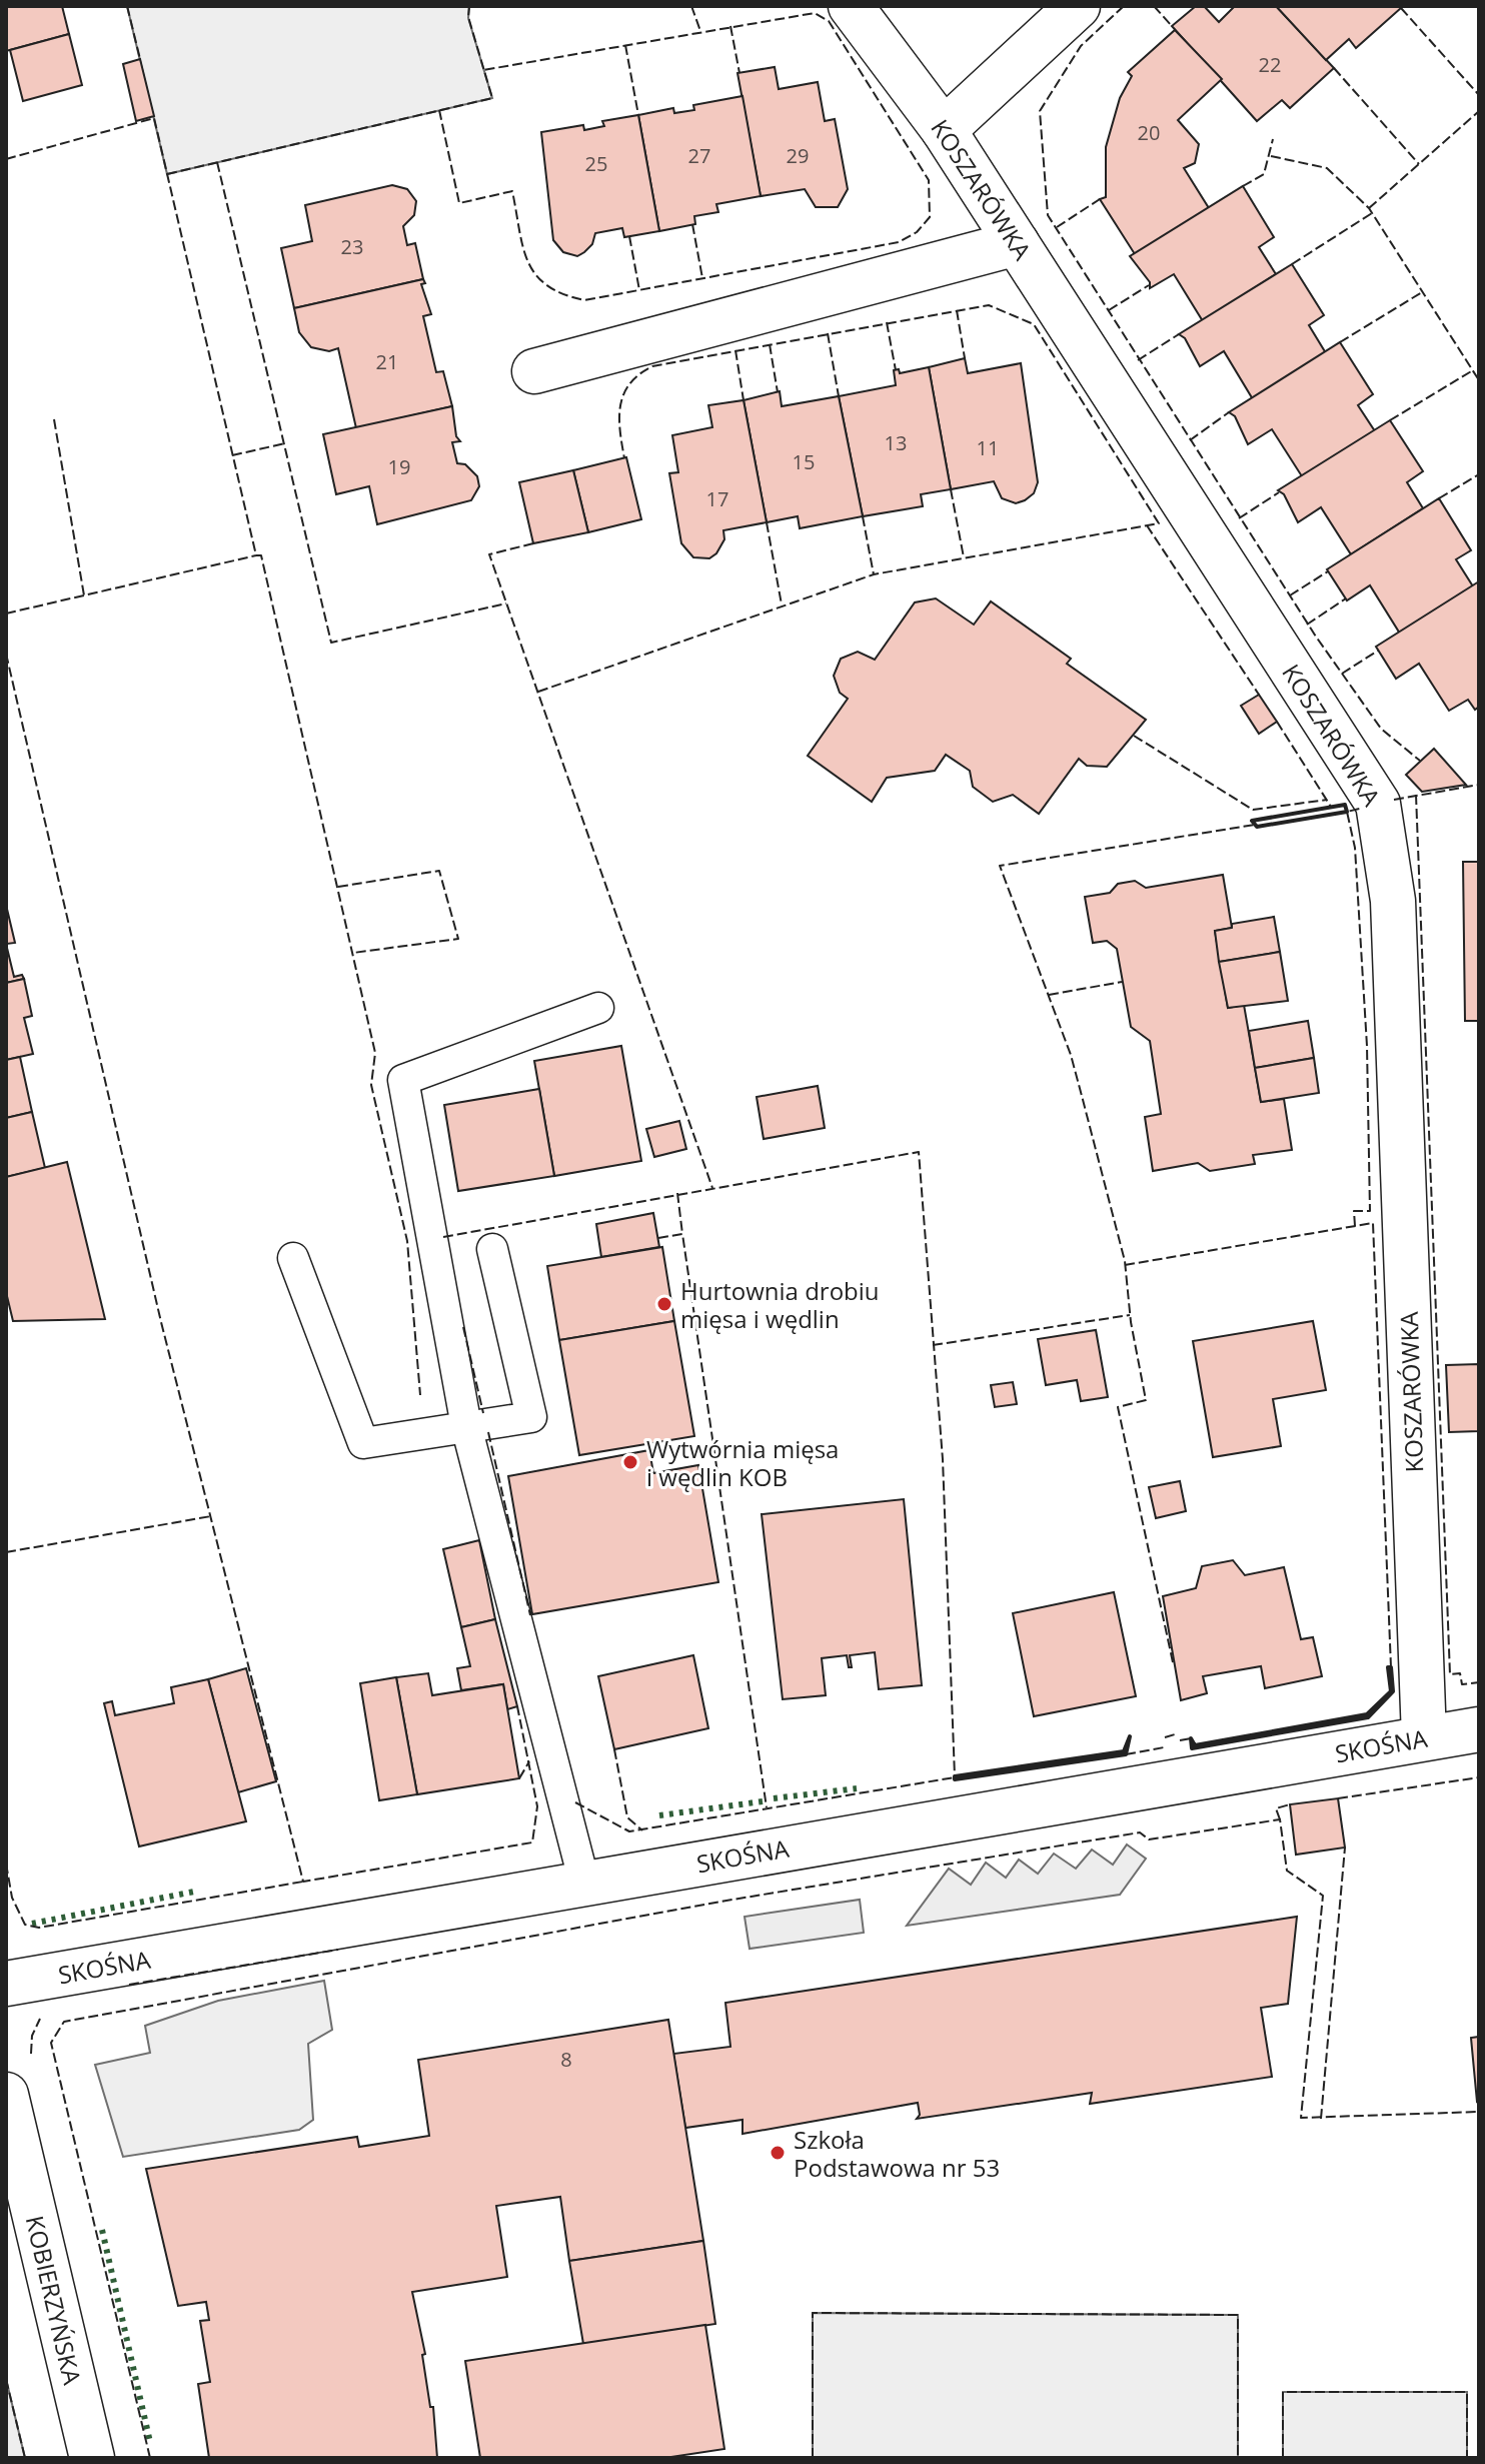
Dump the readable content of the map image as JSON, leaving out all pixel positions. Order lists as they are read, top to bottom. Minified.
{"streets":{"street":["KOSZARÓWKA","SKOŚNA","KOBIERZYŃSKA"]},"crossings":[["KOSZARÓWKA","SKOŚNA"]],"places":["Hurtownia drobiu mięsa i wędlin","Wytwórnia mięsa i wędlin KOB","Szkoła Podstawowa nr 53"],"house_numbers":["22","20","27","29","25","23","21","13","11","15","19","17","8"]}
